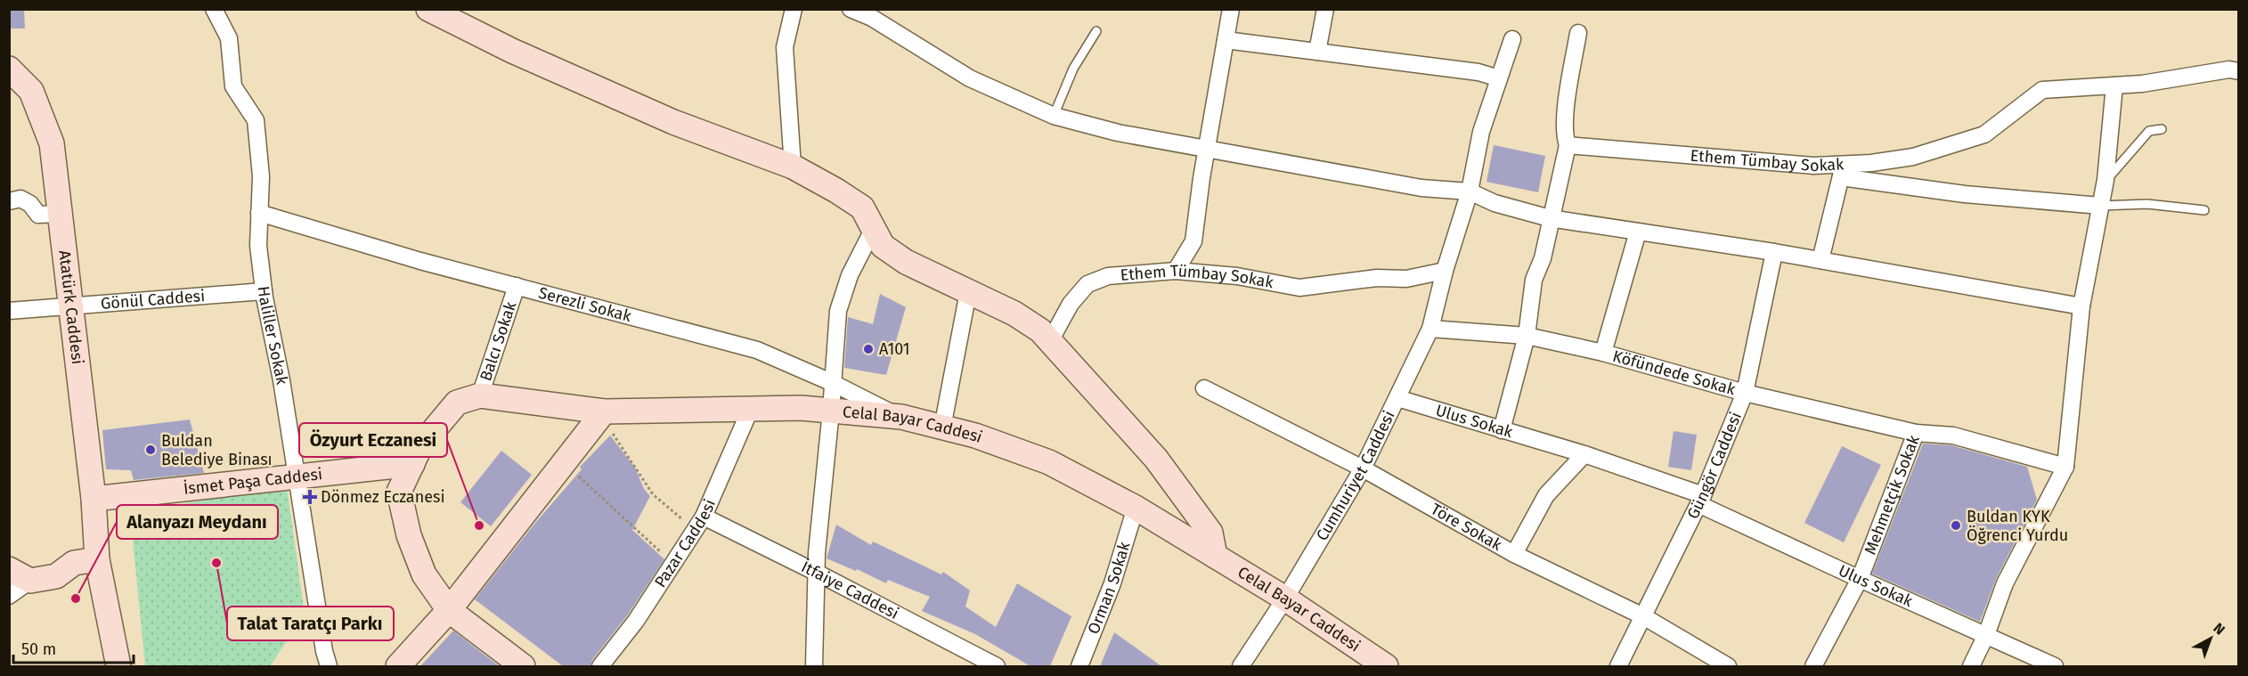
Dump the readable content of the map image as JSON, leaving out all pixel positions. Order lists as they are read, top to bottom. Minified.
{"streets":{"street":["Ethem Tümbay Sokak","Gönül Caddesi","Serezli Sokak","Atatürk Caddesi","Haliller Sokak","Balcı Sokak","Köfündede Sokak","Ulus Sokak","Celal Bayar Caddesi","Güngör Caddesi","Cumhuriyet Caddesi","İsmet Paşa Caddesi","Mehmetçik Sokak","Töre Sokak","Pazar Caddesi","Orman Sokak","İtfaiye Caddesi"]},"crossings":[["Ethem Tümbay Sokak","Cumhuriyet Caddesi"],["Gönül Caddesi","Atatürk Caddesi"],["Gönül Caddesi","Haliller Sokak"],["Serezli Sokak","Haliller Sokak"],["Serezli Sokak","Balcı Sokak"],["Serezli Sokak","Celal Bayar Caddesi"],["Atatürk Caddesi","İsmet Paşa Caddesi"],["Haliller Sokak","İsmet Paşa Caddesi"],["Balcı Sokak","Celal Bayar Caddesi"],["Köfündede Sokak","Güngör Caddesi"],["Köfündede Sokak","Cumhuriyet Caddesi"],["Köfündede Sokak","Mehmetçik Sokak"],["Ulus Sokak","Güngör Caddesi"],["Ulus Sokak","Cumhuriyet Caddesi"],["Ulus Sokak","Mehmetçik Sokak"],["Celal Bayar Caddesi","Cumhuriyet Caddesi"],["Celal Bayar Caddesi","İsmet Paşa Caddesi"],["Celal Bayar Caddesi","Pazar Caddesi"],["Celal Bayar Caddesi","Orman Sokak"],["Güngör Caddesi","Töre Sokak"],["Cumhuriyet Caddesi","Töre Sokak"],["Pazar Caddesi","İtfaiye Caddesi"]],"places":{"other":["A101","Buldan Belediye Binası","Özyurt Eczanesi","Buldan KYK Öğrenci Yurdu","Talat Taratçı Parkı","Alanyazı Meydanı"],"health":["Dönmez Eczanesi"]},"scale_bar":"50 m","north":"top right"}
